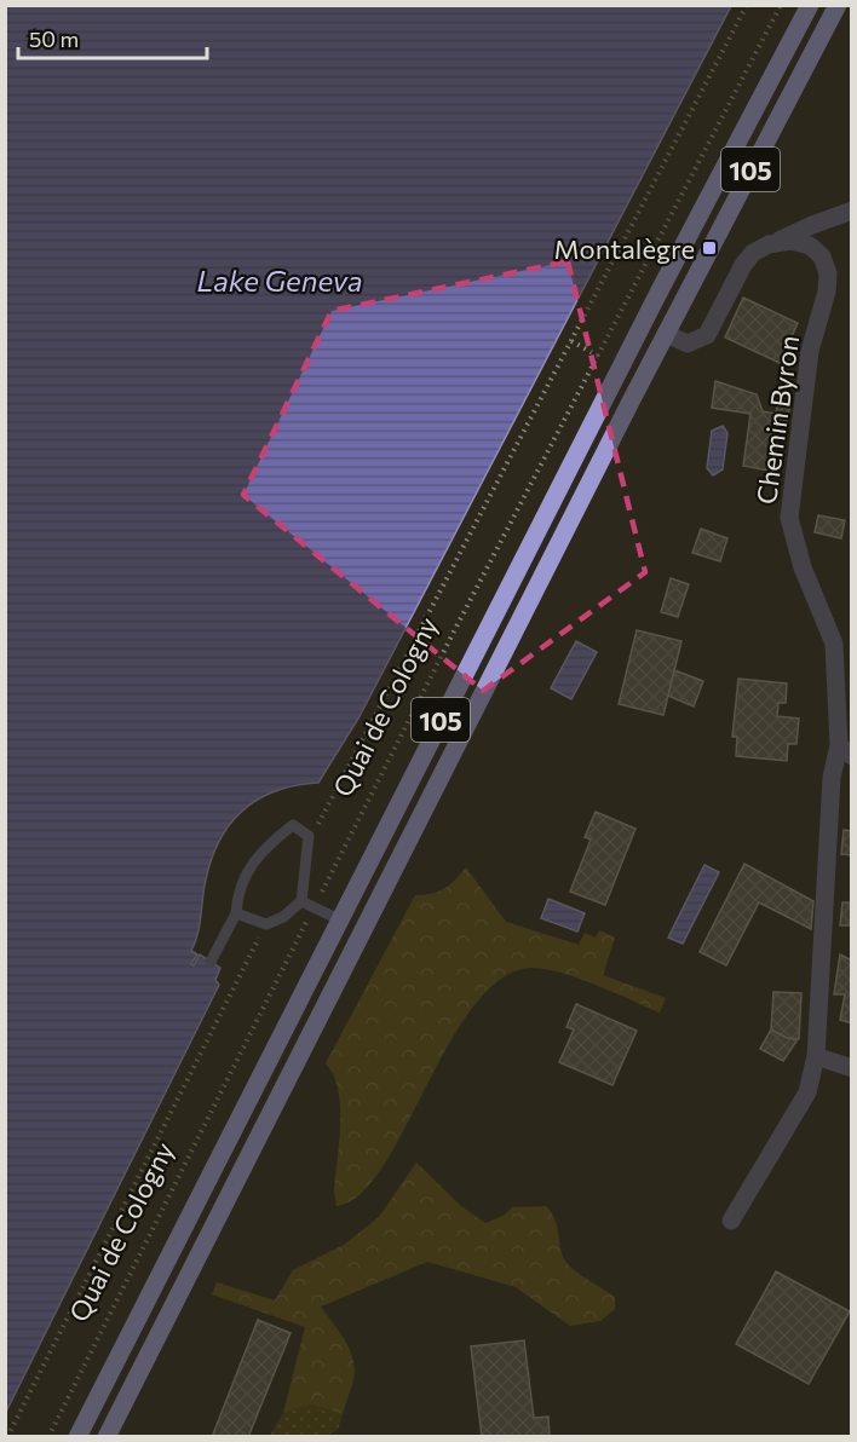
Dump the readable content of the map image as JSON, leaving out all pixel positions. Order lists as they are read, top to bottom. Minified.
{"streets":{"main road":["105","Quai de Cologny"],"street":["Chemin Byron"]},"water":["Lake Geneva"],"places":{"transit":["Montalègre"]},"scale_bar":"50 m"}
